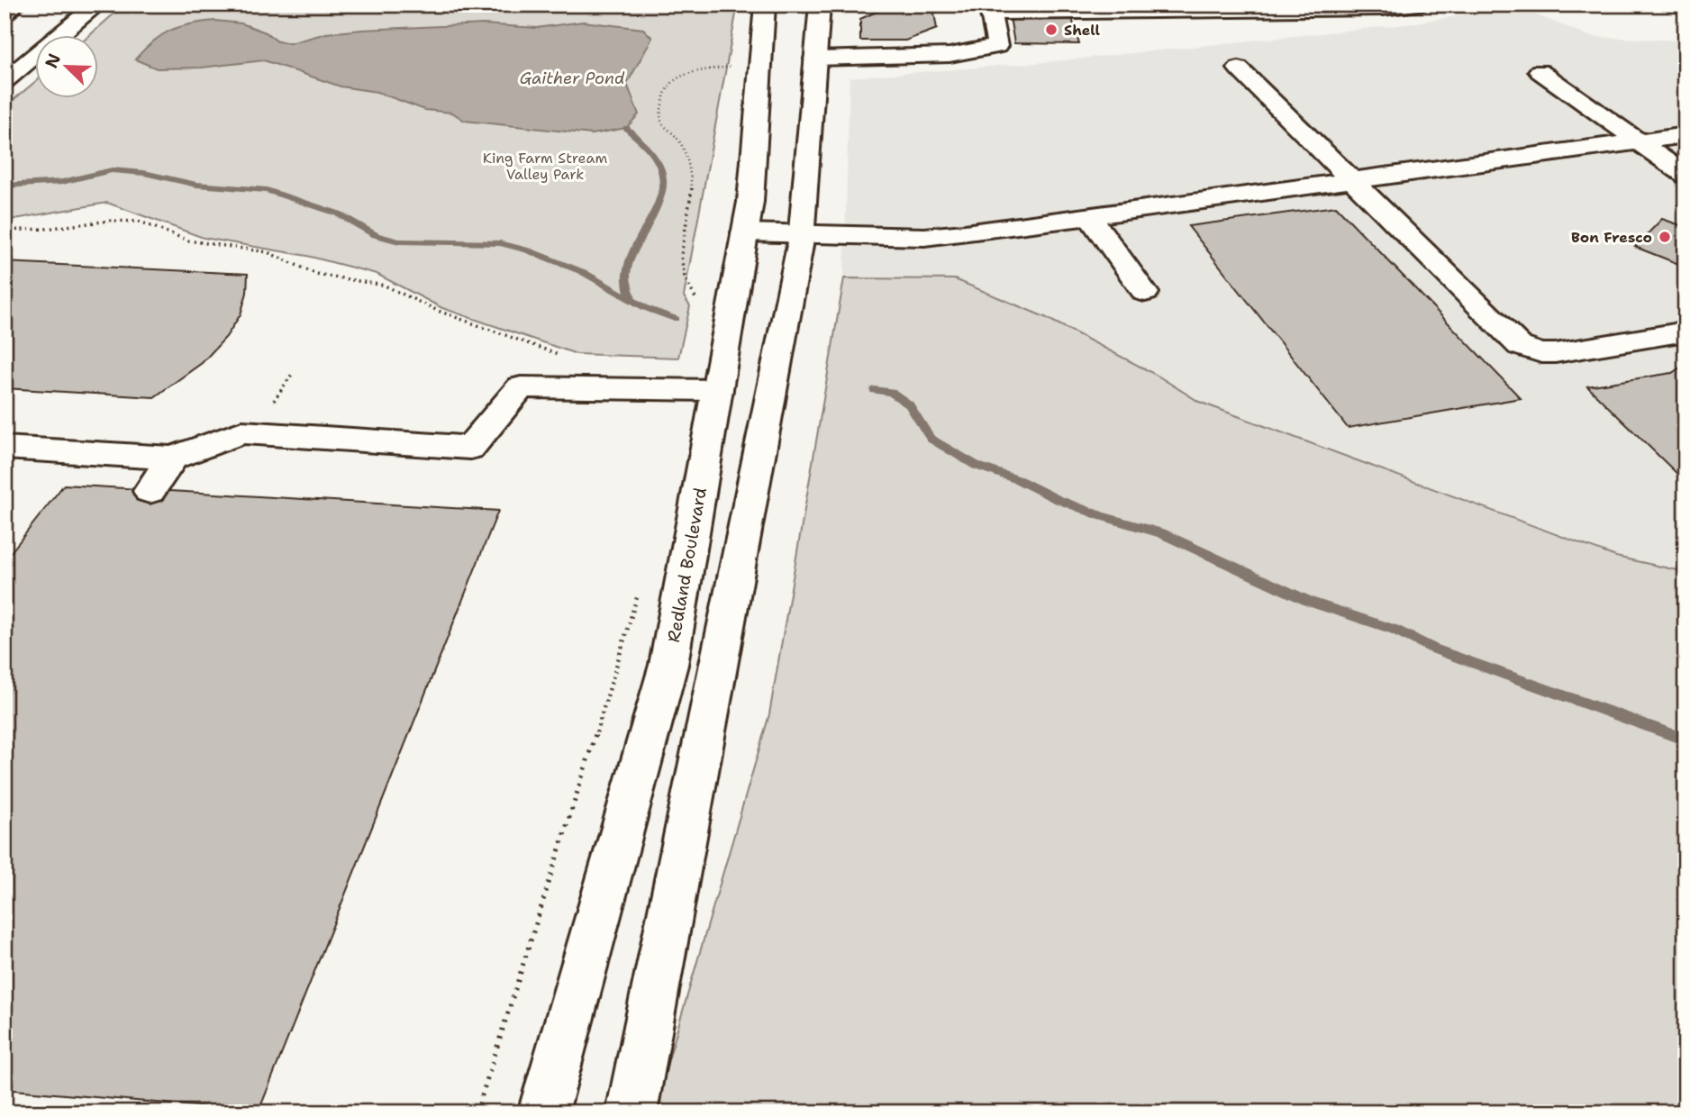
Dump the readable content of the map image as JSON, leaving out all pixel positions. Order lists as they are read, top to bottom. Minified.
{"streets":{"main road":["Redland Boulevard"]},"water":["Gaither Pond"],"parks":["King Farm Stream Valley Park"],"places":["Shell","Bon Fresco"],"north":"top left"}
